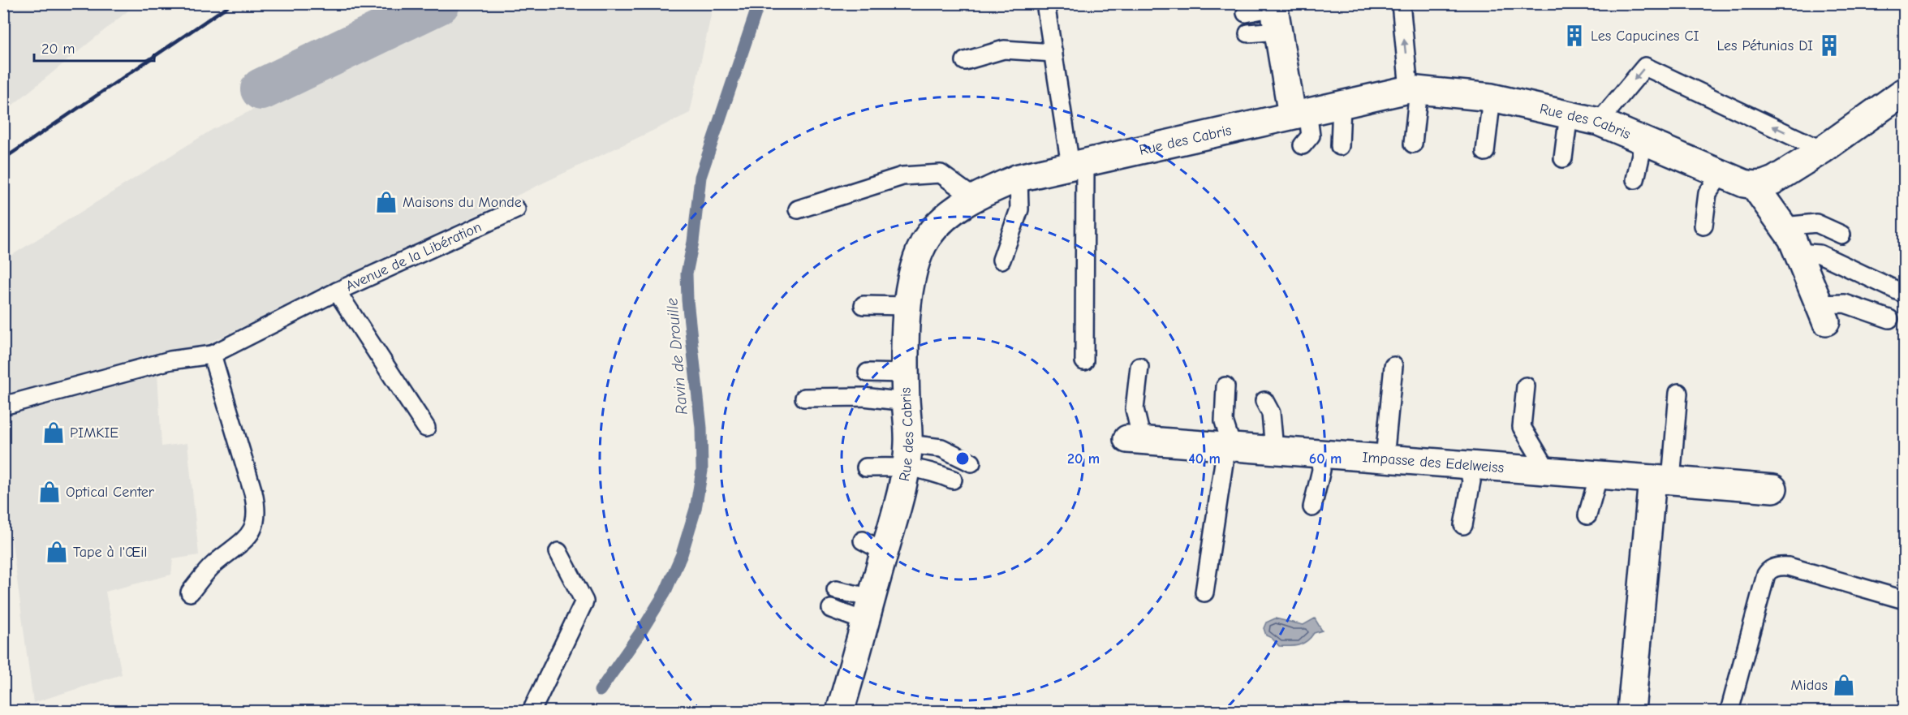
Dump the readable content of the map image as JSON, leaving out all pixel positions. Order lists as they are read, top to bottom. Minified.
{"streets":{"street":["Rue des Cabris","Impasse des Edelweiss"],"lane":["Avenue de la Libération"]},"water":["Ravin de Drouille"],"places":{"building":["Les Capucines CI","Les Pétunias DI"],"shop":["Maisons du Monde","PIMKIE","Optical Center","Tape à l'Œil","Midas"]},"scale_bar":"20 m","rings":["20 m","40 m","60 m"]}
